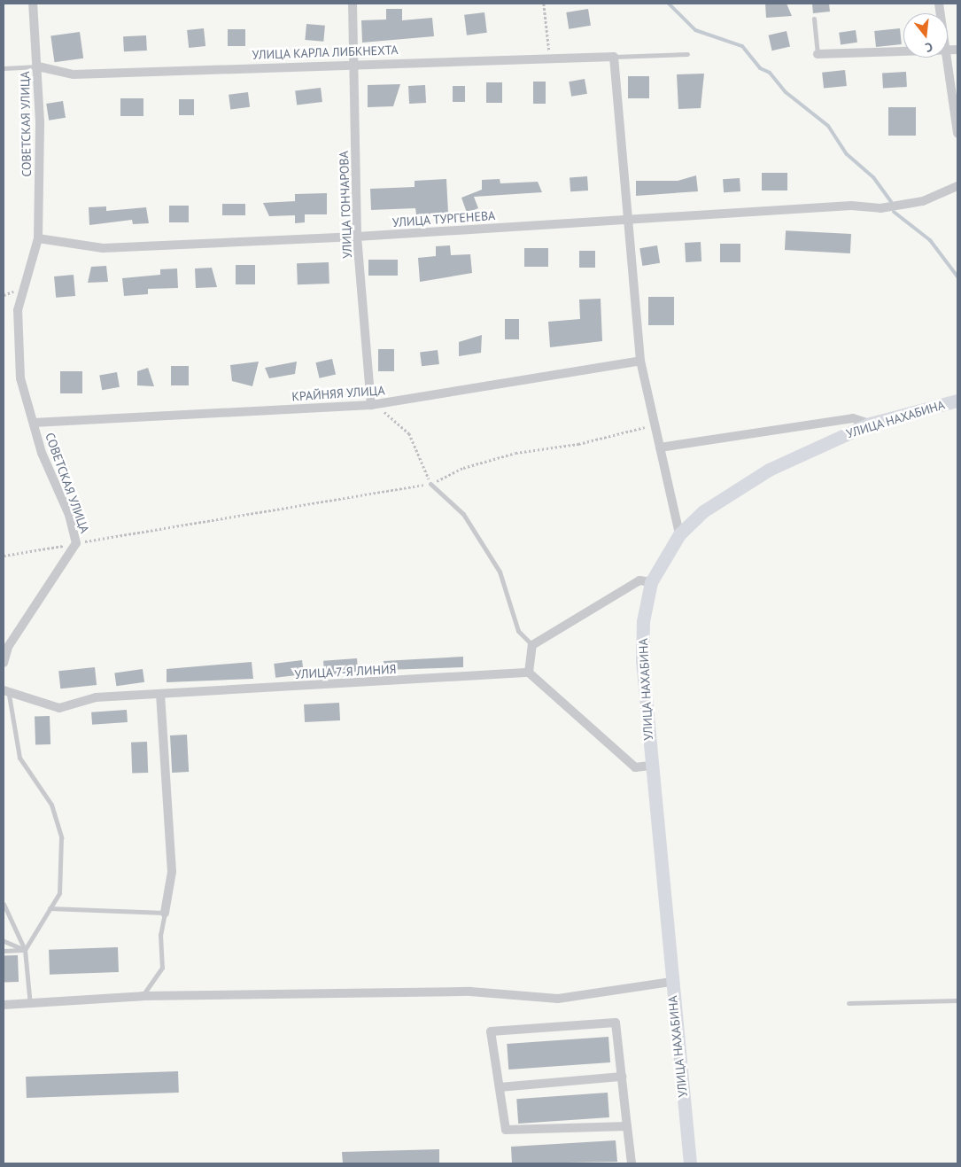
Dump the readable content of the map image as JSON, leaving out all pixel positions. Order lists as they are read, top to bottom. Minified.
{"streets":{"main road":["УЛИЦА НАХАБИНА"],"street":["УЛИЦА КАРЛА ЛИБКНЕХТА","СОВЕТСКАЯ УЛИЦА","УЛИЦА ГОНЧАРОВА","УЛИЦА ТУРГЕНЕВА","КРАЙНЯЯ УЛИЦА","УЛИЦА 7-Я ЛИНИЯ"]},"crossings":[["УЛИЦА КАРЛА ЛИБКНЕХТА","СОВЕТСКАЯ УЛИЦА"],["УЛИЦА КАРЛА ЛИБКНЕХТА","УЛИЦА ГОНЧАРОВА"],["СОВЕТСКАЯ УЛИЦА","УЛИЦА ТУРГЕНЕВА"],["СОВЕТСКАЯ УЛИЦА","КРАЙНЯЯ УЛИЦА"],["УЛИЦА ГОНЧАРОВА","УЛИЦА ТУРГЕНЕВА"],["УЛИЦА ГОНЧАРОВА","КРАЙНЯЯ УЛИЦА"]],"north":"bottom"}
